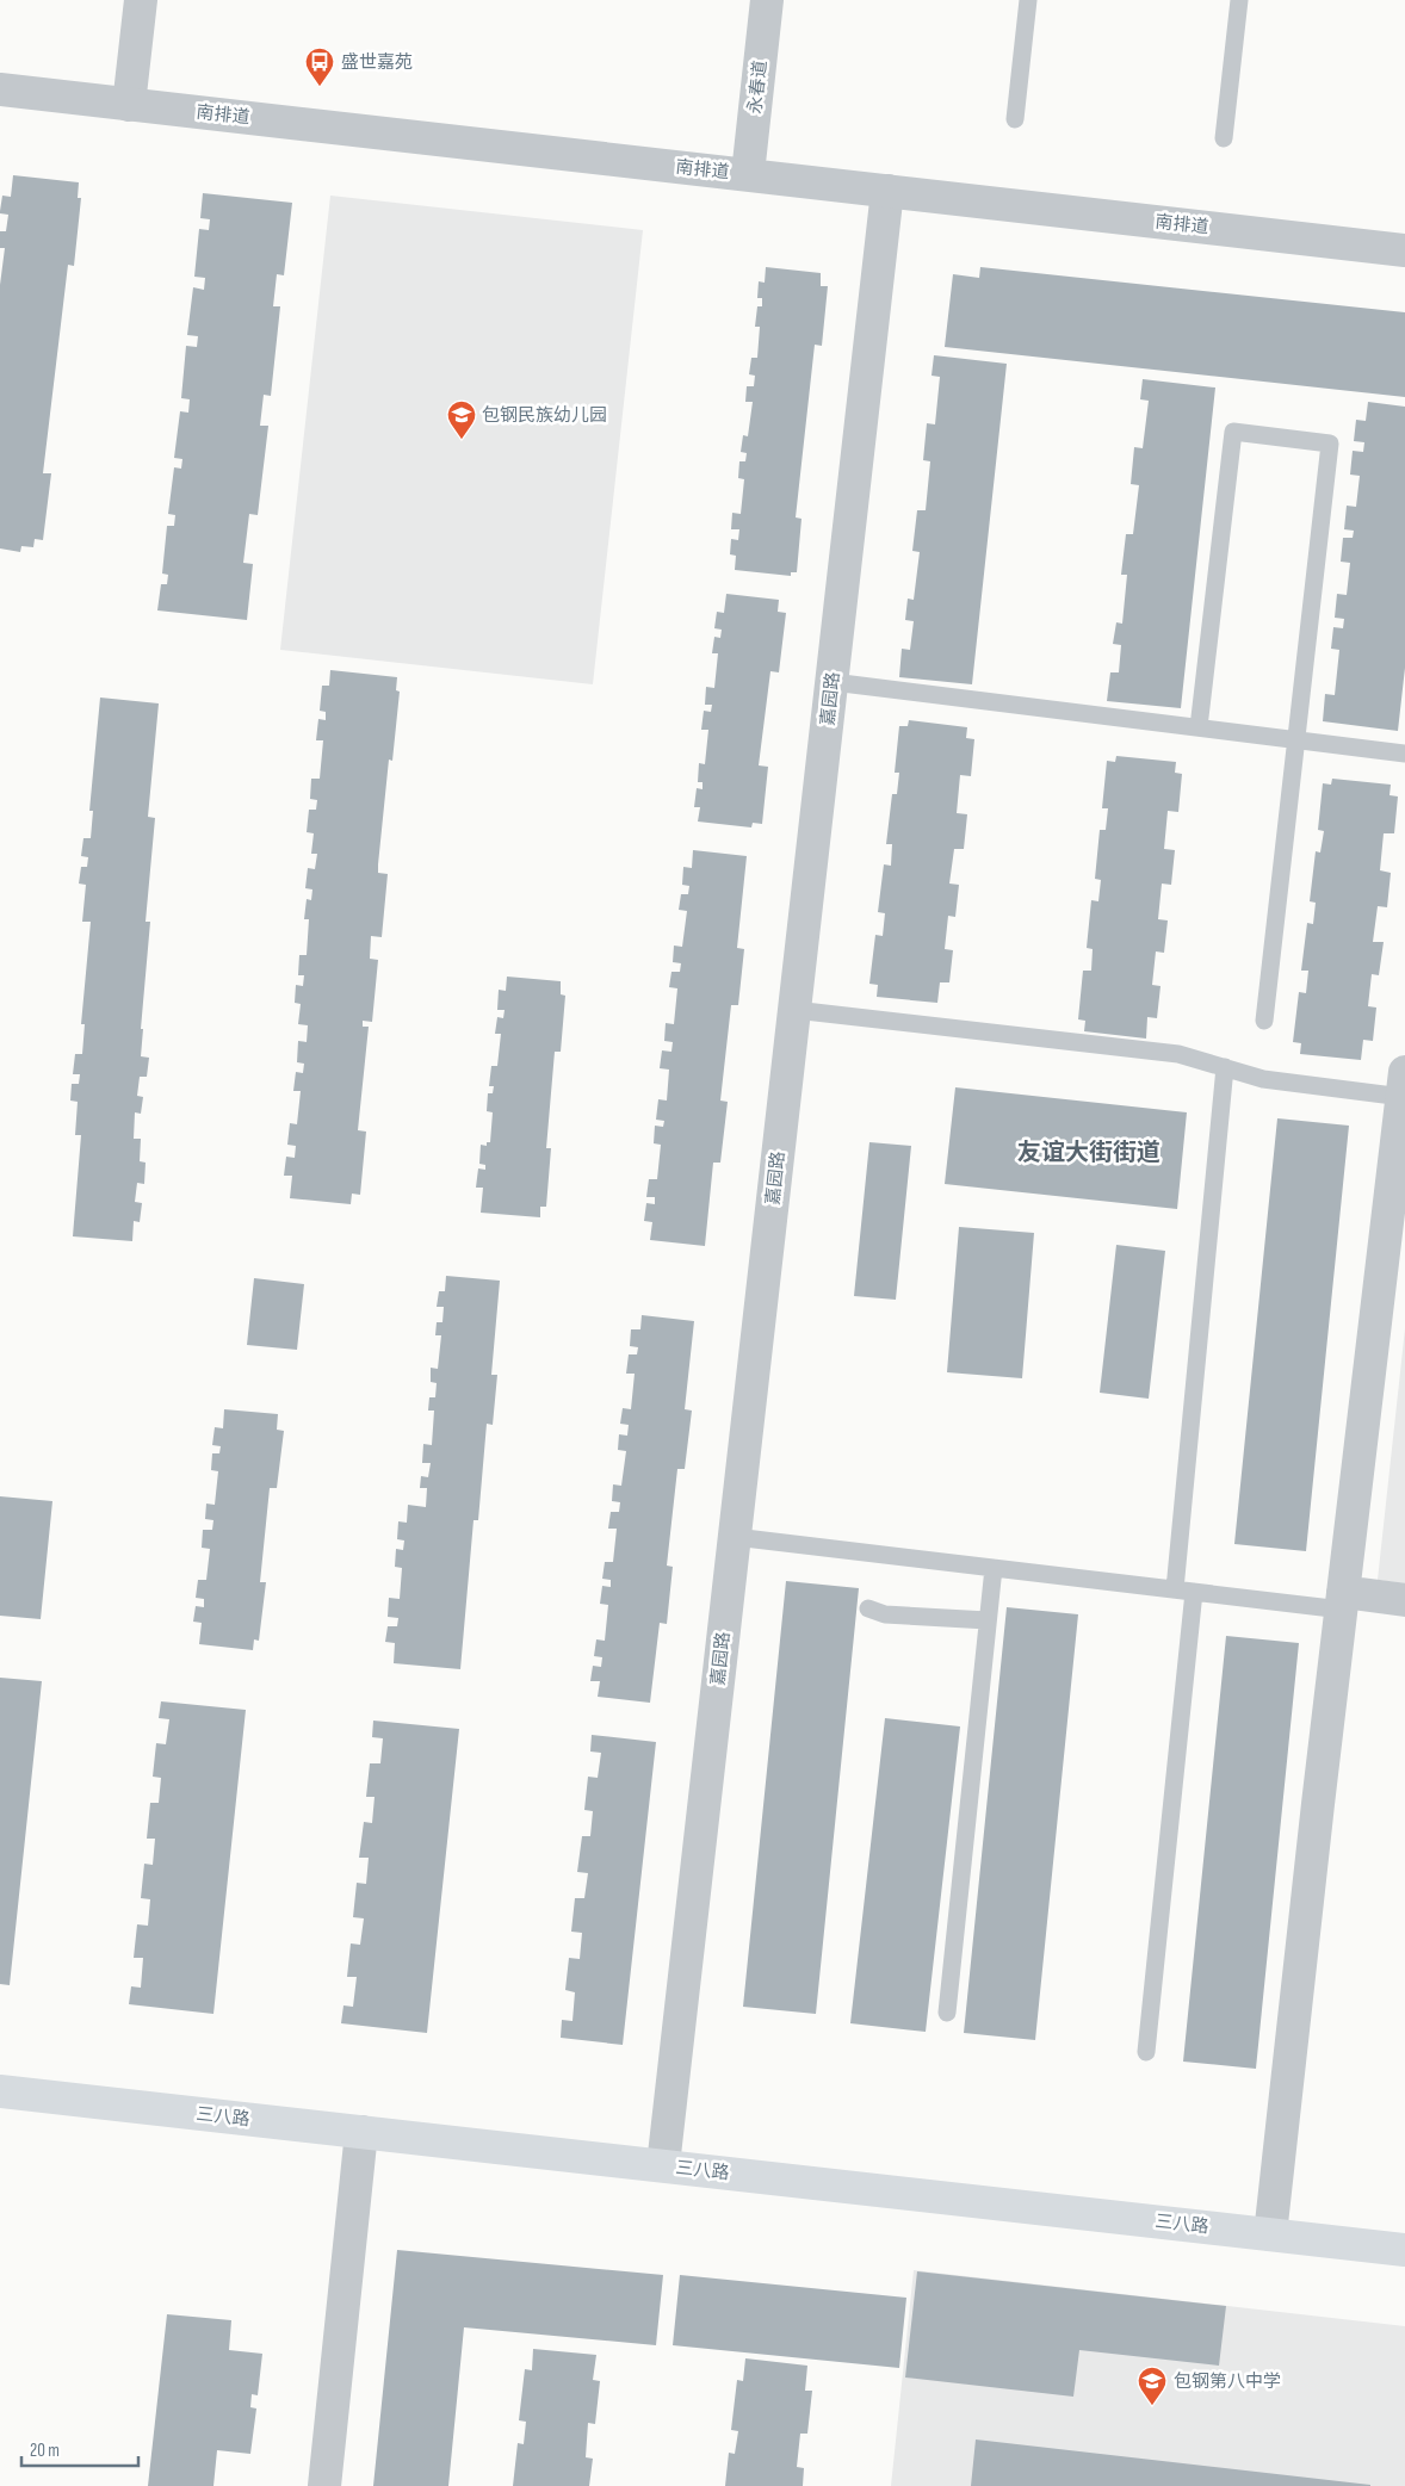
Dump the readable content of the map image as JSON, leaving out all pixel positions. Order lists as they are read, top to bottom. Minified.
{"streets":{"main road":["三八路"],"street":["永春道","南排道","嘉园路"]},"crossings":[["永春道","南排道"],["南排道","嘉园路"],["嘉园路","三八路"]],"districts":["友谊大街街道"],"places":{"bus stop":["盛世嘉苑"],"school or university":["包钢民族幼儿园","包钢第八中学"]},"scale_bar":"20 m"}
